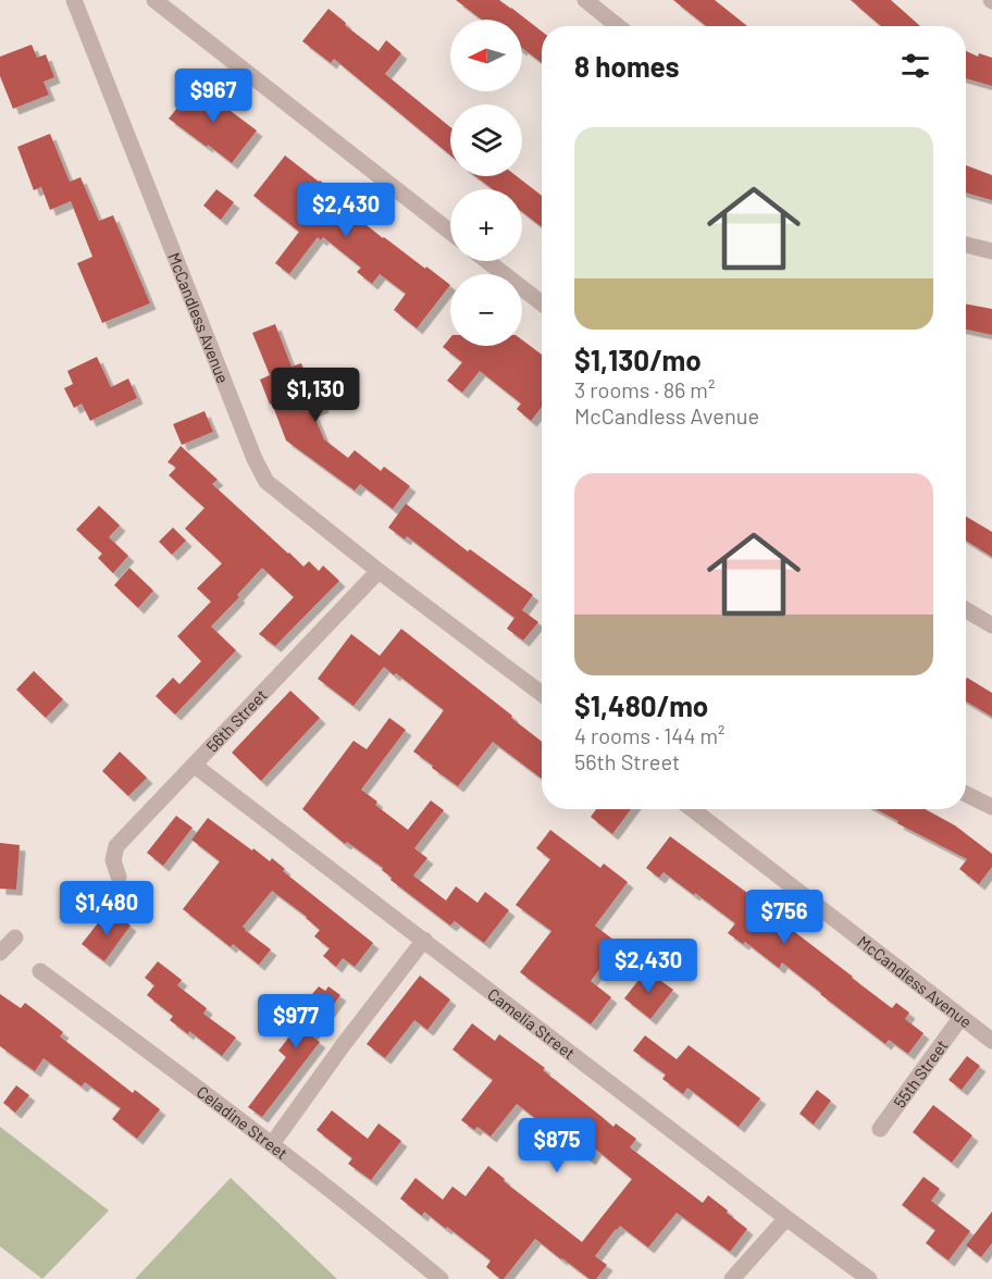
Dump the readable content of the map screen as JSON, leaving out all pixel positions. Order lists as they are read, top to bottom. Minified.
{"streets":{"street":["McCandless Avenue","56th Street","Camelia Street","55th Street","Celadine Street"]},"crossings":[["McCandless Avenue","56th Street"],["McCandless Avenue","55th Street"],["56th Street","Camelia Street"]],"north":"left","page":{"map_buttons":["+","−"],"heading":"8 homes","price":["$967","$2,430","$1,130","$1,480","$756","$2,430","$977","$875"],"list":[{"name":"$1,130/mo","note":"3 rooms · 86 m² · McCandless Avenue"},{"name":"$1,480/mo","note":"4 rooms · 144 m² · 56th Street"}]}}
